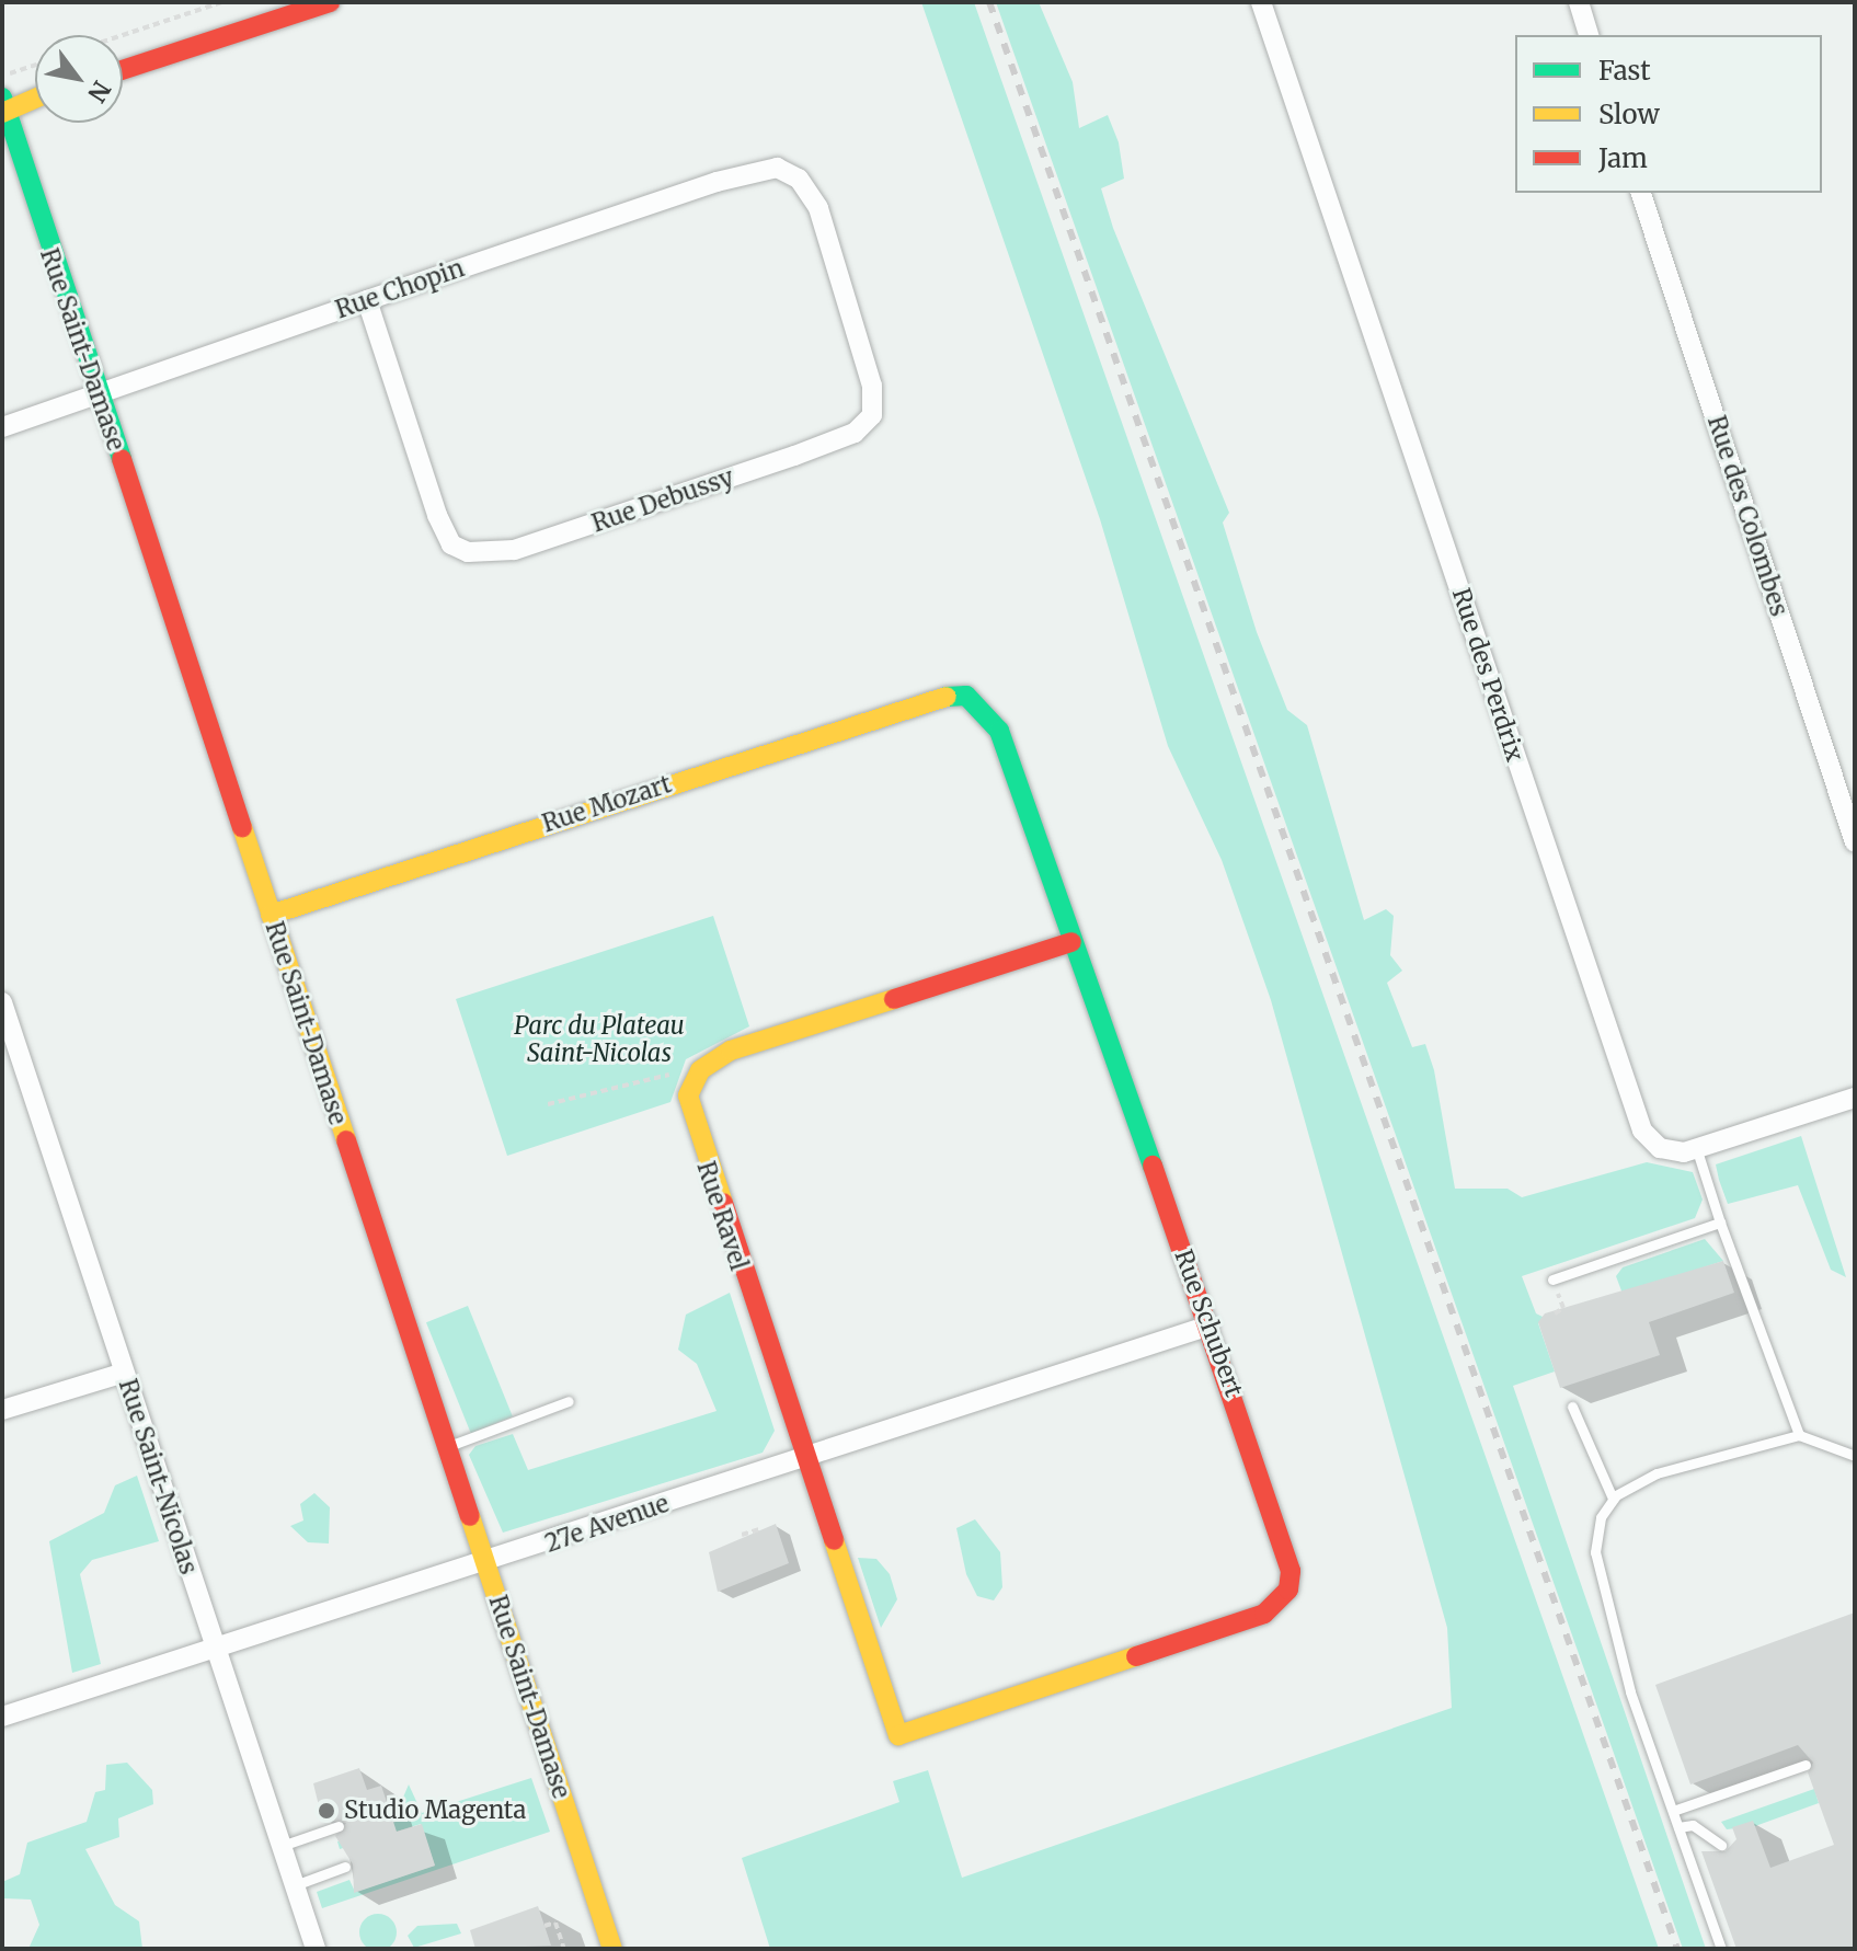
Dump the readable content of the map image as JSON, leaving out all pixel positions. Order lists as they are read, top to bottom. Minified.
{"streets":{"street":["Rue Chopin","Rue Saint-Damase","Rue Debussy","Rue des Colombes","Rue des Perdrix","Rue Mozart","Rue Ravel","Rue Schubert","Rue Saint-Nicolas","27e Avenue"]},"crossings":[["Rue Chopin","Rue Saint-Damase"],["Rue Chopin","Rue Debussy"],["Rue Saint-Damase","Rue Mozart"],["Rue Saint-Damase","27e Avenue"],["Rue Mozart","Rue Schubert"],["Rue Ravel","Rue Schubert"],["Rue Ravel","27e Avenue"],["Rue Schubert","27e Avenue"],["Rue Saint-Nicolas","27e Avenue"]],"parks":["Parc du Plateau Saint-Nicolas"],"places":["Studio Magenta"],"legend":["Fast","Slow","Jam"],"north":"bottom right"}
